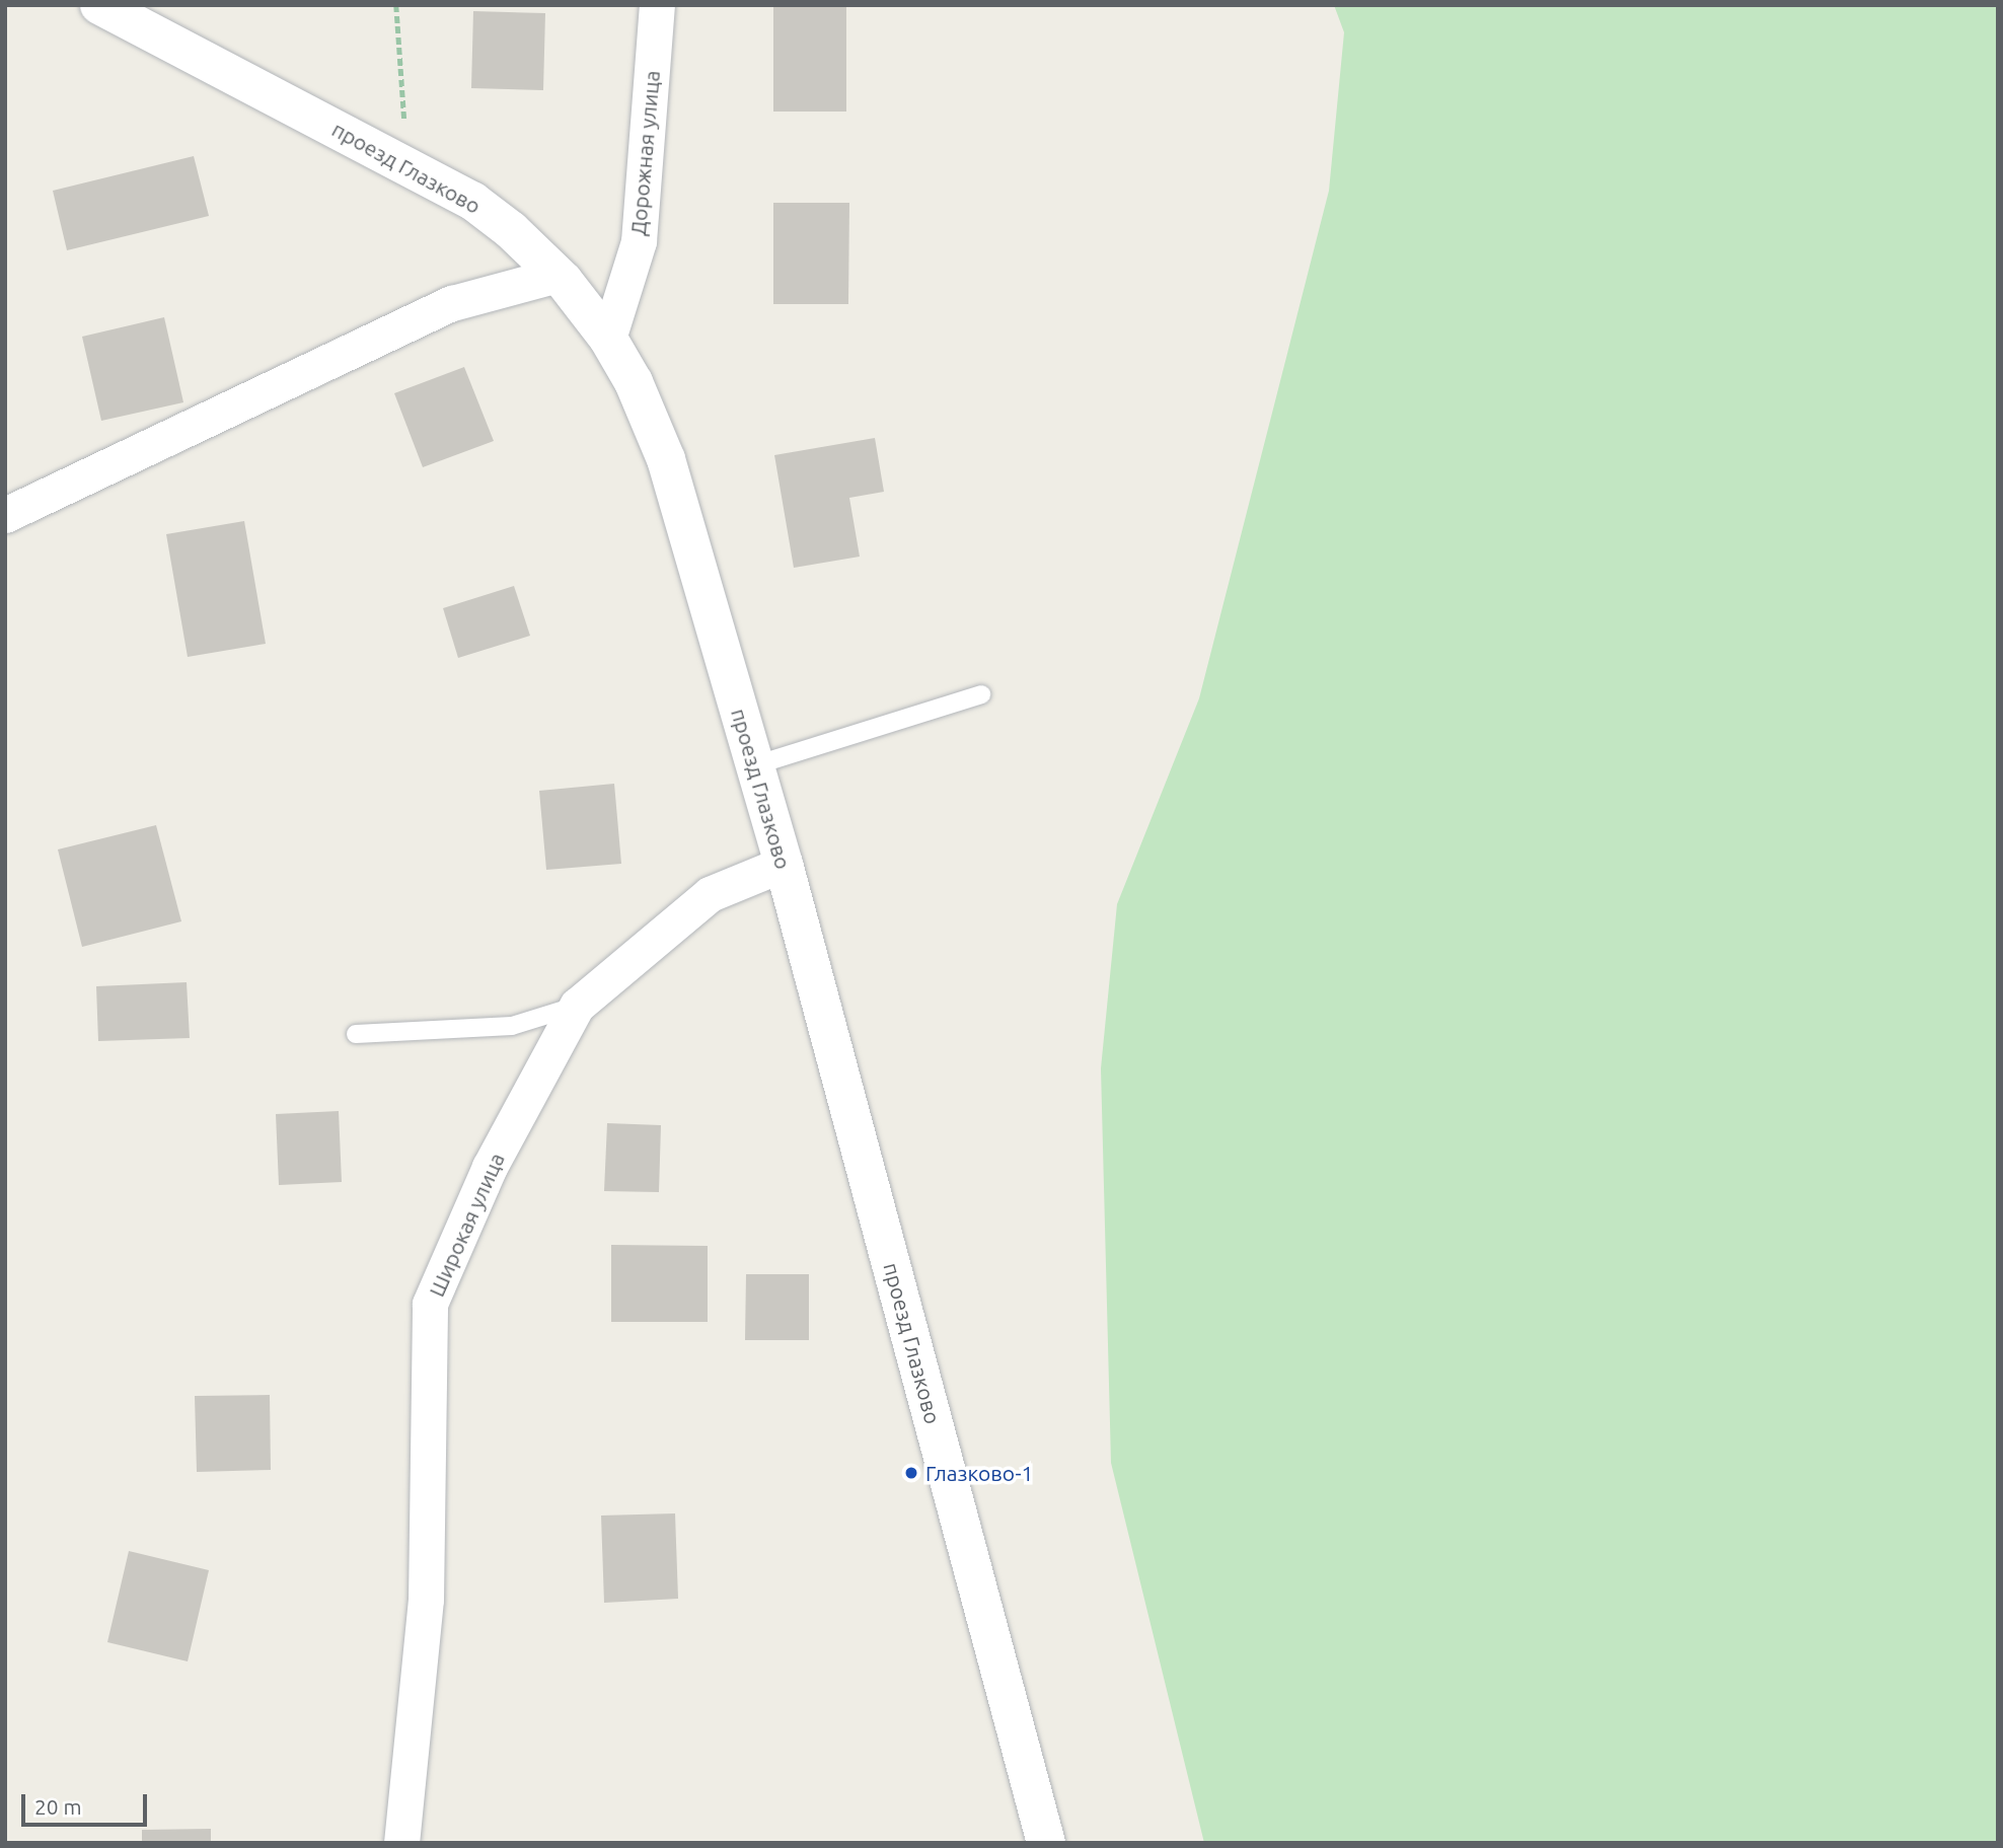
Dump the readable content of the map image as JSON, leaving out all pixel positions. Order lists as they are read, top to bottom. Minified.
{"streets":{"main road":["проезд Глазково"],"street":["Дорожная улица","Широкая улица"]},"crossings":[["Дорожная улица","проезд Глазково"],["проезд Глазково","Широкая улица"]],"places":["Глазково-1"],"scale_bar":"20 m"}
